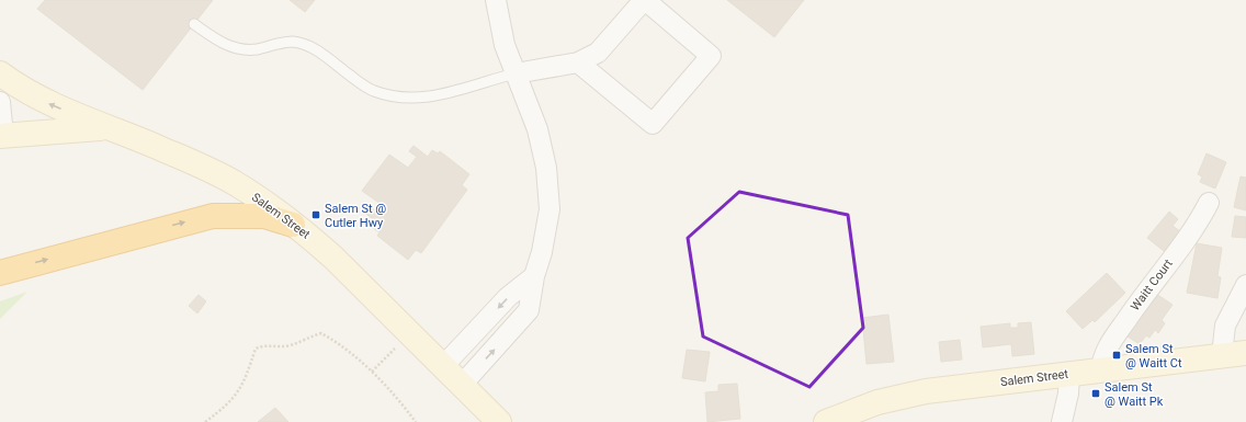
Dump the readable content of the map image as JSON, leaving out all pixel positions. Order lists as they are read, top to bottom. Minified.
{"streets":{"main road":["Salem Street"],"street":["Waitt Court"]},"crossings":[["Salem Street","Waitt Court"]],"places":{"transit":["Salem St @ Cutler Hwy","Salem St @ Waitt Ct","Salem St @ Waitt Pk"]}}
